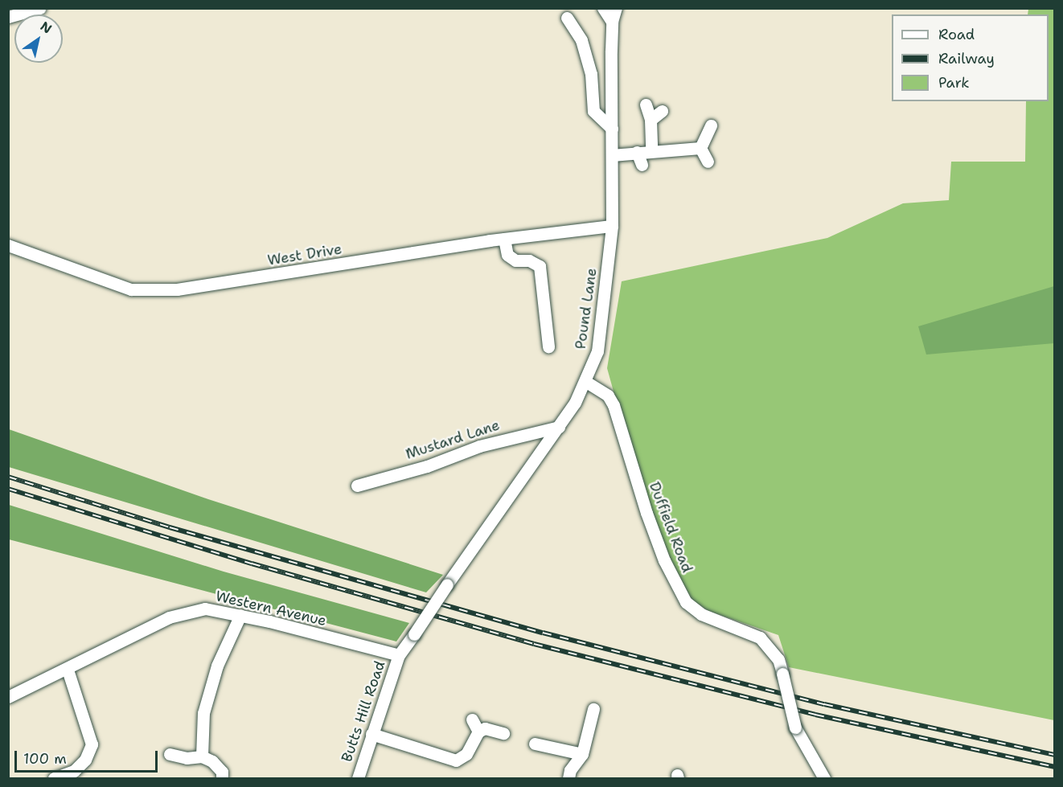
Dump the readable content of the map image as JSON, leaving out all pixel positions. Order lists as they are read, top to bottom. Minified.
{"streets":{"street":["West Drive","Pound Lane","Mustard Lane","Duffield Road","Western Avenue","Butts Hill Road"]},"crossings":[["West Drive","Pound Lane"],["Pound Lane","Mustard Lane"],["Pound Lane","Duffield Road"],["Pound Lane","Western Avenue"],["Pound Lane","Butts Hill Road"],["Western Avenue","Butts Hill Road"]],"legend":["Road","Railway","Park"],"scale_bar":"100 m","north":"top right"}
